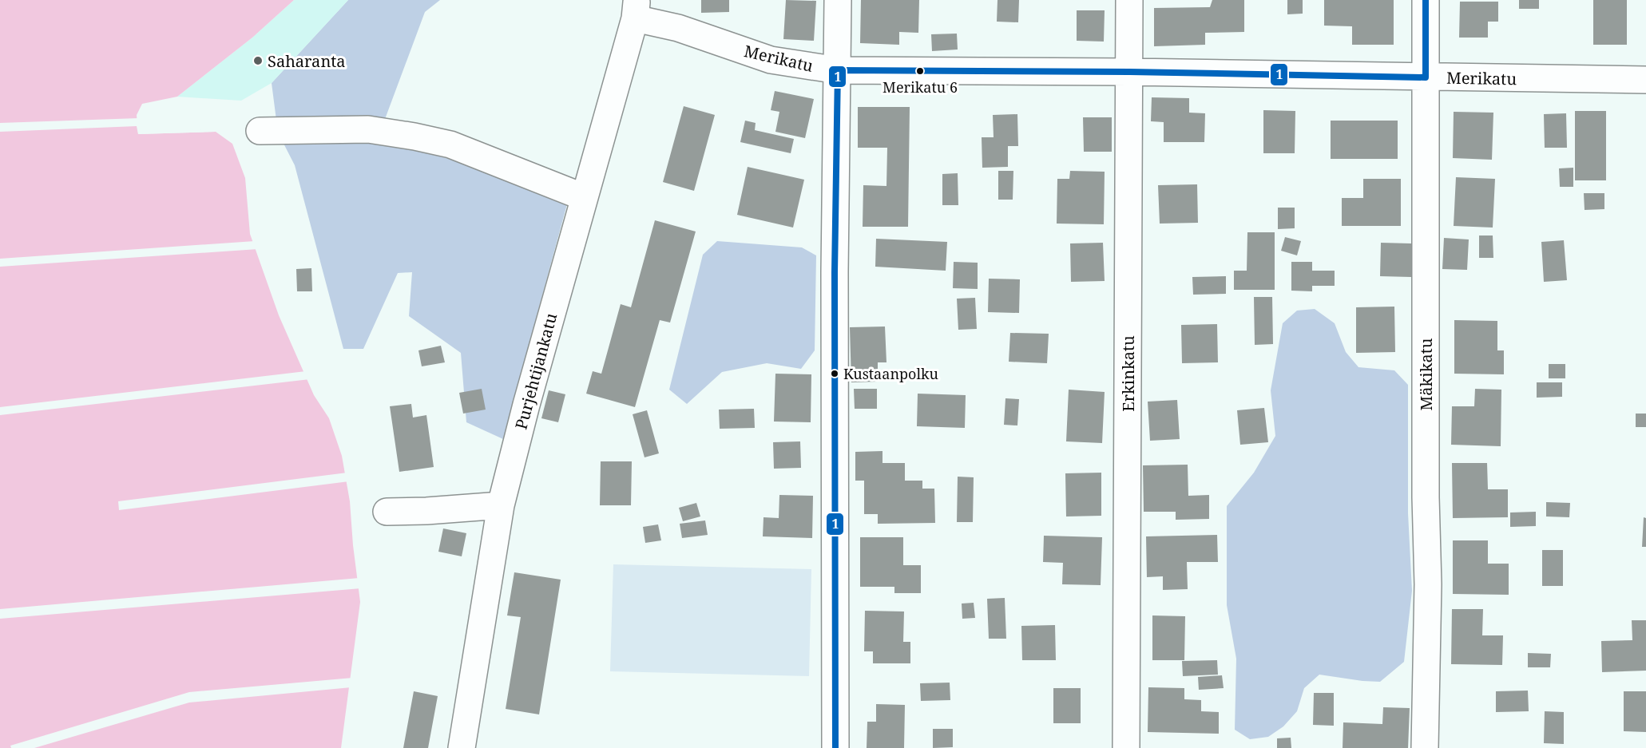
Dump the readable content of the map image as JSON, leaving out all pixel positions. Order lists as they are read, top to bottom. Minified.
{"streets":{"street":["Merikatu","Purjehtijankatu","Erkinkatu","Mäkikatu"]},"crossings":[["Merikatu","Purjehtijankatu"],["Merikatu","Erkinkatu"],["Merikatu","Mäkikatu"]],"places":["Saharanta","Merikatu 6","Kustaanpolku"],"lines":["transit line 1"]}
